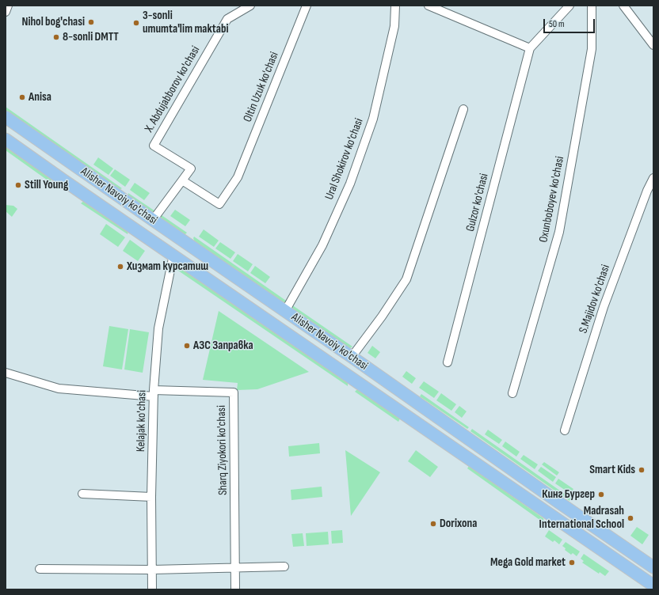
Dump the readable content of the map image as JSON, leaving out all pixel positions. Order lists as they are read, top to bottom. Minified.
{"streets":{"main road":["Alisher Navoiy ko'chasi"],"street":["Oltin Uzuk ko'chasi","X. Abdujabborov ko'chasi","Ural Shokirov ko'chasi","Oxunboboyev ko'chasi","Gulzor ko'chasi","S.Majidov ko'chasi","Kelajak ko'chasi","Sharq Ziyokori ko'chasi"]},"crossings":[["Oltin Uzuk ko'chasi","X. Abdujabborov ko'chasi"],["Ural Shokirov ko'chasi","Alisher Navoiy ko'chasi"],["Alisher Navoiy ko'chasi","Kelajak ko'chasi"],["Kelajak ko'chasi","Sharq Ziyokori ko'chasi"]],"places":["Nihol bog'chasi","3-sonli umumta'lim maktabi","8-sonli DMTT","Anisa","Still Young","Хизмат курсатиш","АЗС Заправка","Smart Kids","Кинг Бургер","Madrasah International School","Dorixona","Mega Gold market"],"scale_bar":"50 m"}
